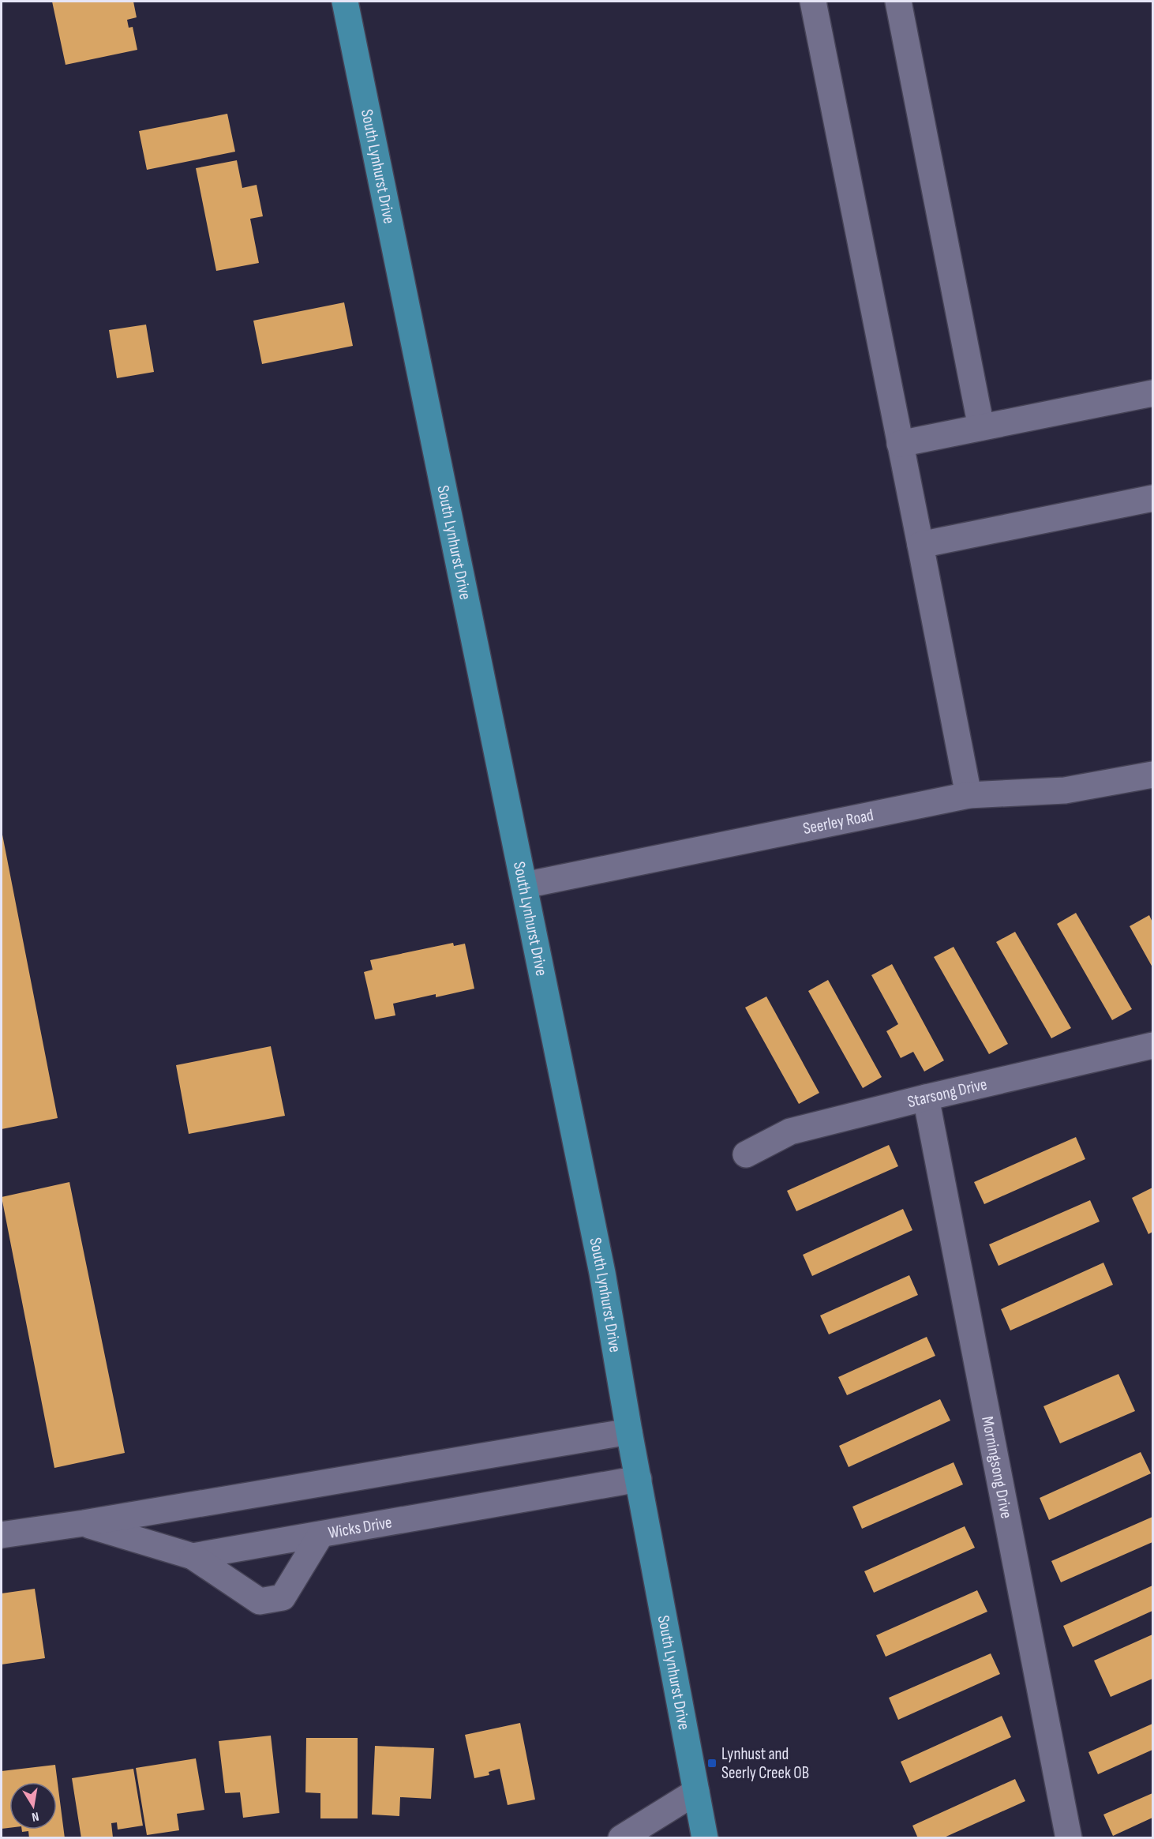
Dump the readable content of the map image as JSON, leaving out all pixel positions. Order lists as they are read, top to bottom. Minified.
{"streets":{"main road":["South Lynhurst Drive"],"street":["Seerley Road","Starsong Drive","Morningsong Drive","Wicks Drive"]},"crossings":[["South Lynhurst Drive","Seerley Road"],["South Lynhurst Drive","Wicks Drive"],["Starsong Drive","Morningsong Drive"]],"places":{"transit":["Lynhust and Seerly Creek OB"]},"north":"bottom"}
